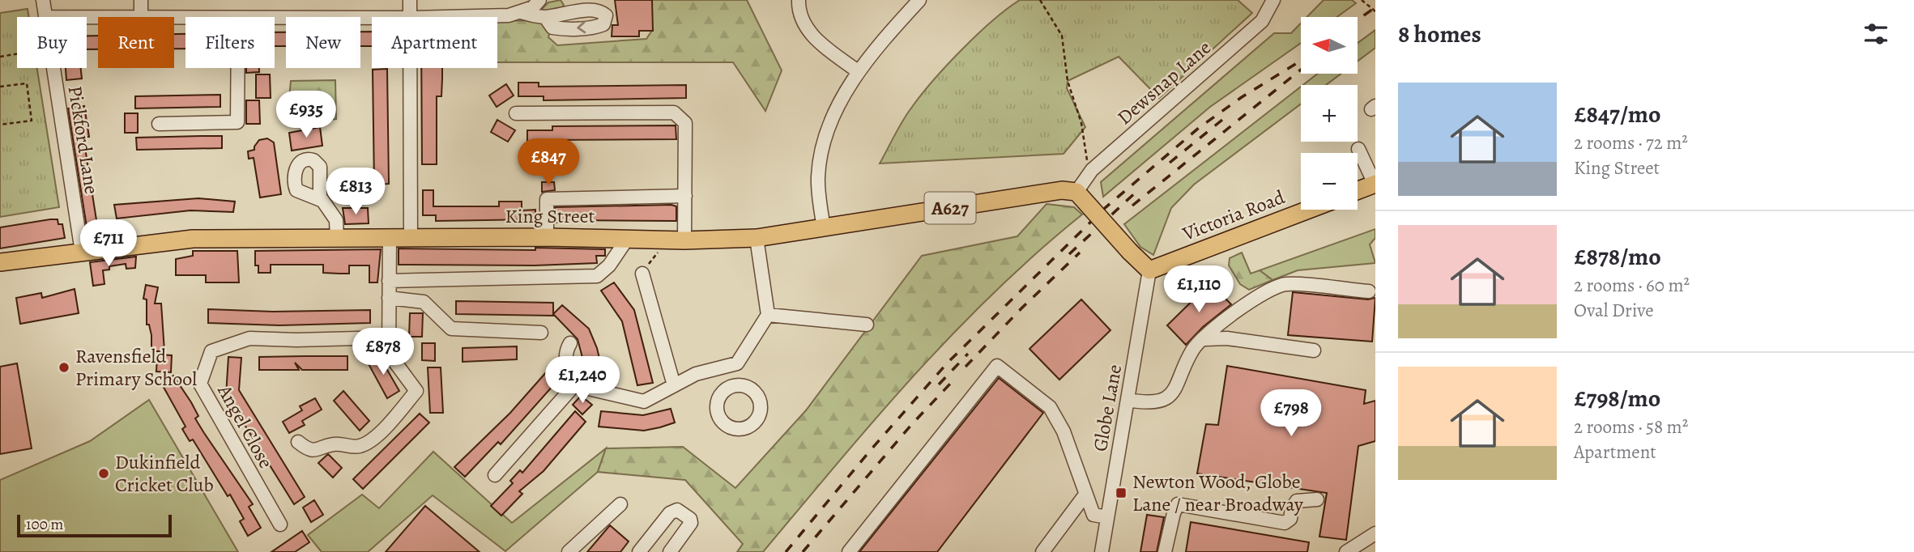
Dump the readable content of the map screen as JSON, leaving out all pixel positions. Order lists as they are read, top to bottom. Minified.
{"streets":{"main road":["A627","Victoria Road","King Street"],"street":["Dewsnap Lane","Pickford Lane","Globe Lane","Angel Close"]},"crossings":[["Dewsnap Lane","King Street"],["Pickford Lane","King Street"],["Victoria Road","Globe Lane"]],"places":{"other":["Ravensfield Primary School","Dukinfield Cricket Club"],"transit":["Newton Wood, Globe Lane / near Broadway"]},"scale_bar":"100 m","north":"left","page":{"heading":"8 homes","map_buttons":["+","−"],"chip":["Buy","Rent","Filters","New","Apartment"],"list":[{"name":"£847/mo","note":"2 rooms · 72 m² · King Street"},{"name":"£878/mo","note":"2 rooms · 60 m² · Oval Drive"},{"name":"£798/mo","note":"2 rooms · 58 m² · Apartment"}],"price":["£935","£847","£813","£711","£1,110","£878","£1,240","£798"],"scale":"100 m"}}
